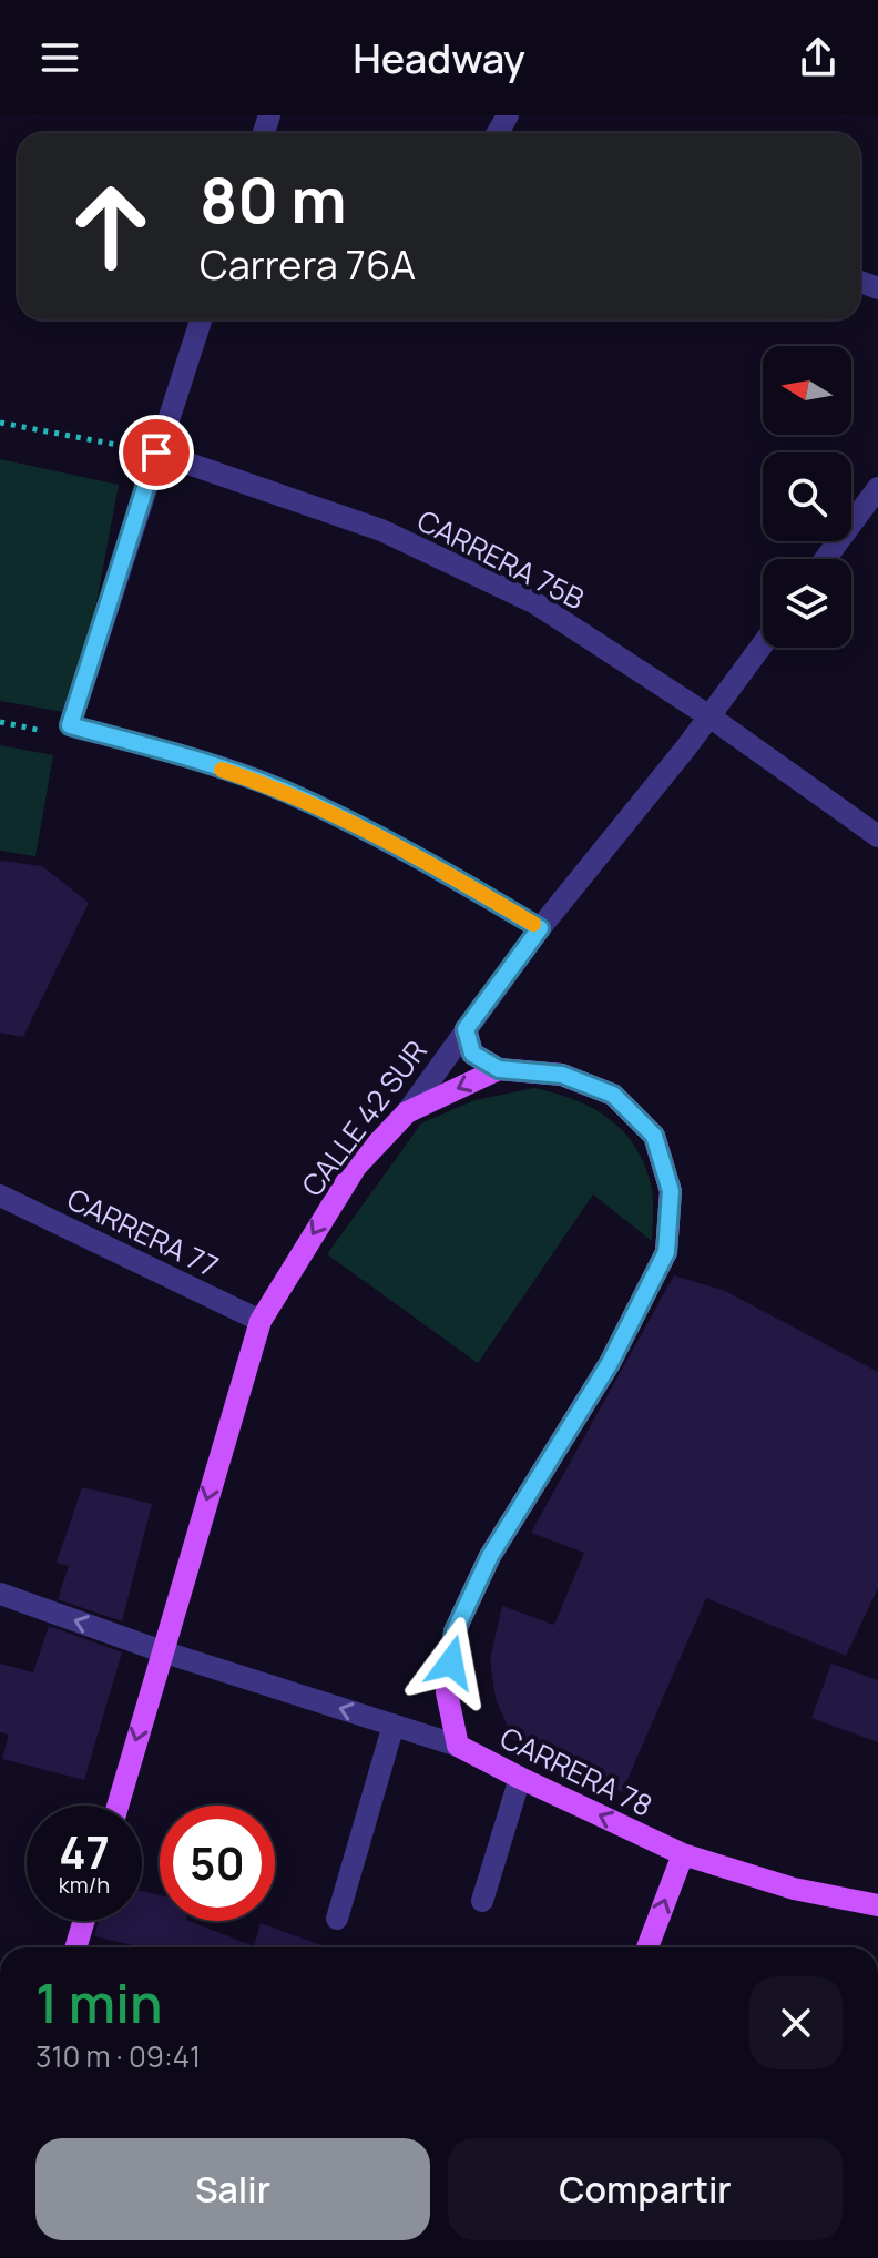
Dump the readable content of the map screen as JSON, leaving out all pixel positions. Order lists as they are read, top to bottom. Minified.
{"streets":{"main road":["CALLE 42 SUR","CARRERA 78"],"street":["CARRERA 75B","CARRERA 77"]},"crossings":[["CARRERA 75B","CALLE 42 SUR"],["CALLE 42 SUR","CARRERA 77"],["CALLE 42 SUR","CARRERA 78"]],"one_way":["CALLE 42 SUR","CARRERA 78"],"north":"left","page":{"header":"Headway","turn":["80 m","Carrera 76A"],"speed":"47 km/h","limit":"50","heading":["1 min","310 m · 09:41"],"buttons":["Salir","Compartir"]}}
